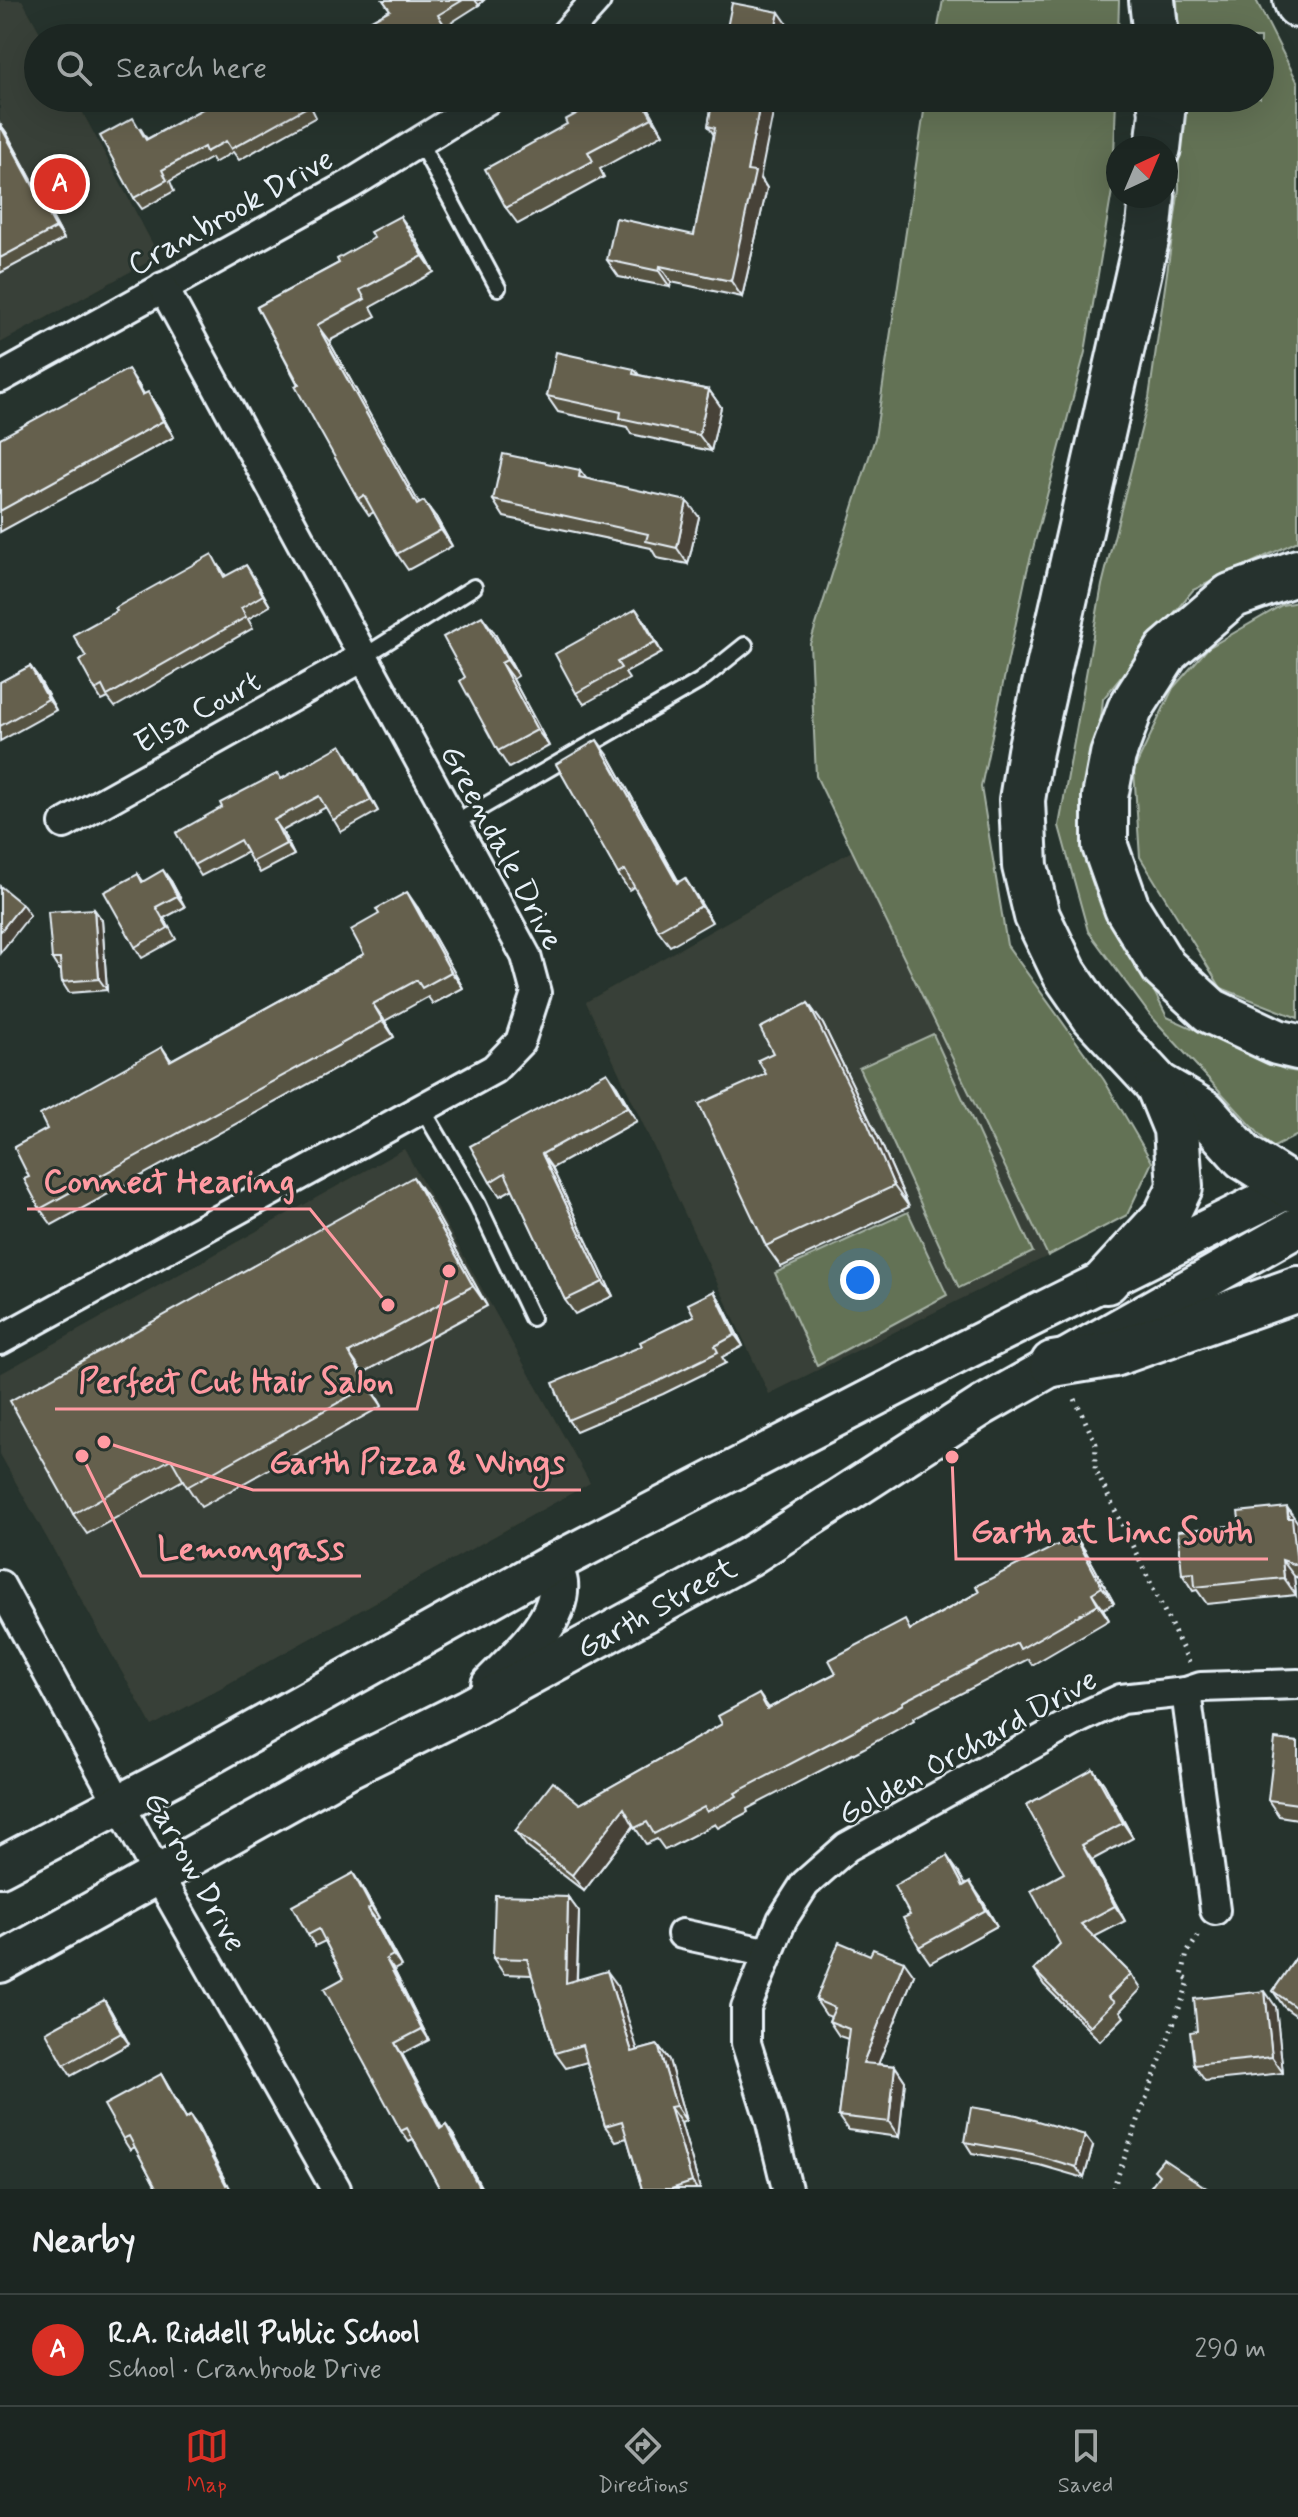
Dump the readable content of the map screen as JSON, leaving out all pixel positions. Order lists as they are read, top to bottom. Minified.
{"streets":{"main road":["Garth Street"],"street":["Cranbrook Drive","Elsa Court","Greendale Drive","Golden Orchard Drive","Garrow Drive"]},"crossings":[["Cranbrook Drive","Greendale Drive"],["Elsa Court","Greendale Drive"],["Garth Street","Garrow Drive"]],"places":["Perfect Cut Hair Salon","Connect Hearing","Garth Pizza & Wings","Lemongrass","Garth at Linc South"],"north":"top right","page":{"search":"Search here","pins":"A","heading":"Nearby","list":[{"mark":"A","name":"R.A. Riddell Public School","note":"School · Cranbrook Drive","value":"290 m"}],"nav":["Map","Directions","Saved"]}}
